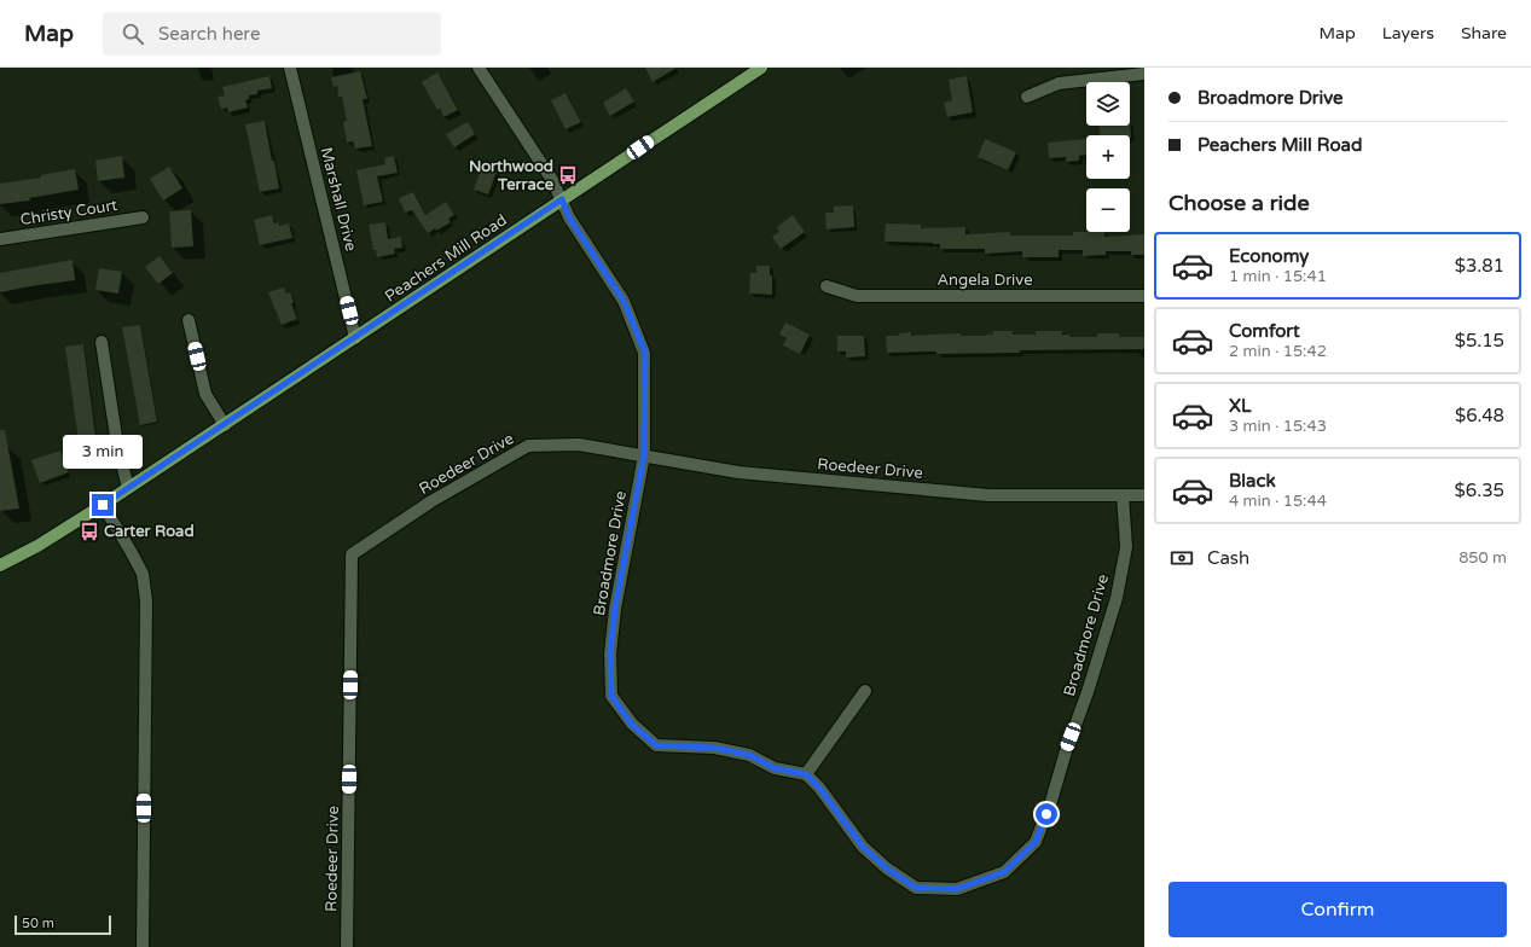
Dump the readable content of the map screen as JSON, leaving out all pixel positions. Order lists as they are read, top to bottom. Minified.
{"streets":{"main road":["Peachers Mill Road"],"street":["Marshall Drive","Christy Court","Angela Drive","Roedeer Drive","Broadmore Drive"]},"crossings":[["Marshall Drive","Peachers Mill Road"],["Peachers Mill Road","Broadmore Drive"],["Roedeer Drive","Broadmore Drive"]],"places":{"bus stop":["Northwood Terrace","Carter Road"]},"scale_bar":"50 m","page":{"header":"Map","search":"Search here","nav":["Map","Layers","Share"],"banner":["Broadmore Drive","Peachers Mill Road"],"map_buttons":["+","−"],"heading":"Choose a ride","list":[{"name":"Economy","note":"1 min · 15:41","value":"$3.81"},{"name":"Comfort","note":"2 min · 15:42","value":"$5.15"},{"name":"XL","note":"3 min · 15:43","value":"$6.48"},{"name":"Black","note":"4 min · 15:44","value":"$6.35"}],"bubble":"3 min","pay":["Cash","850 m"],"buttons":"Confirm","scale":"50 m"}}
